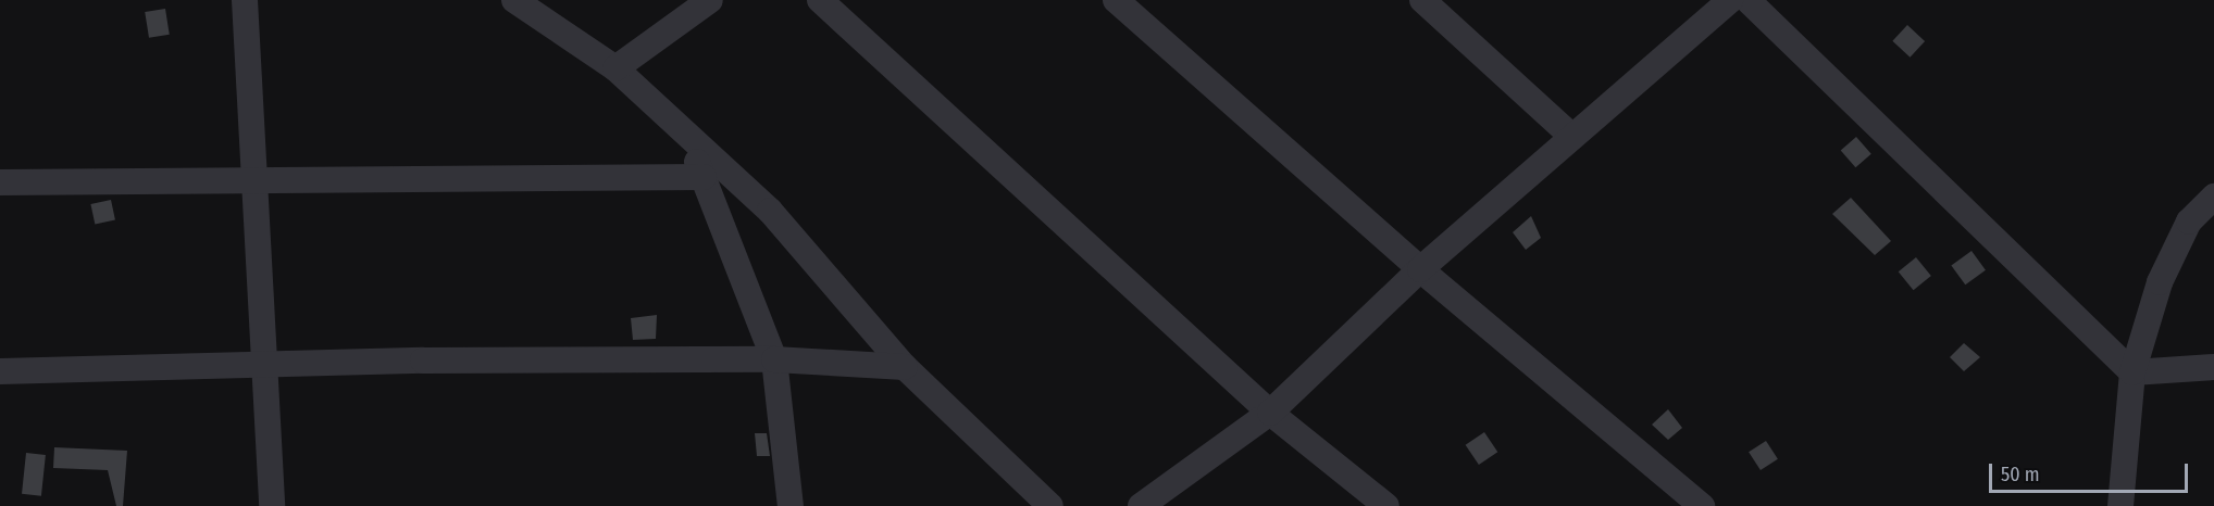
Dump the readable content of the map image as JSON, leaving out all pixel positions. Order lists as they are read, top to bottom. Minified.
{"scale_bar":"50 m"}
